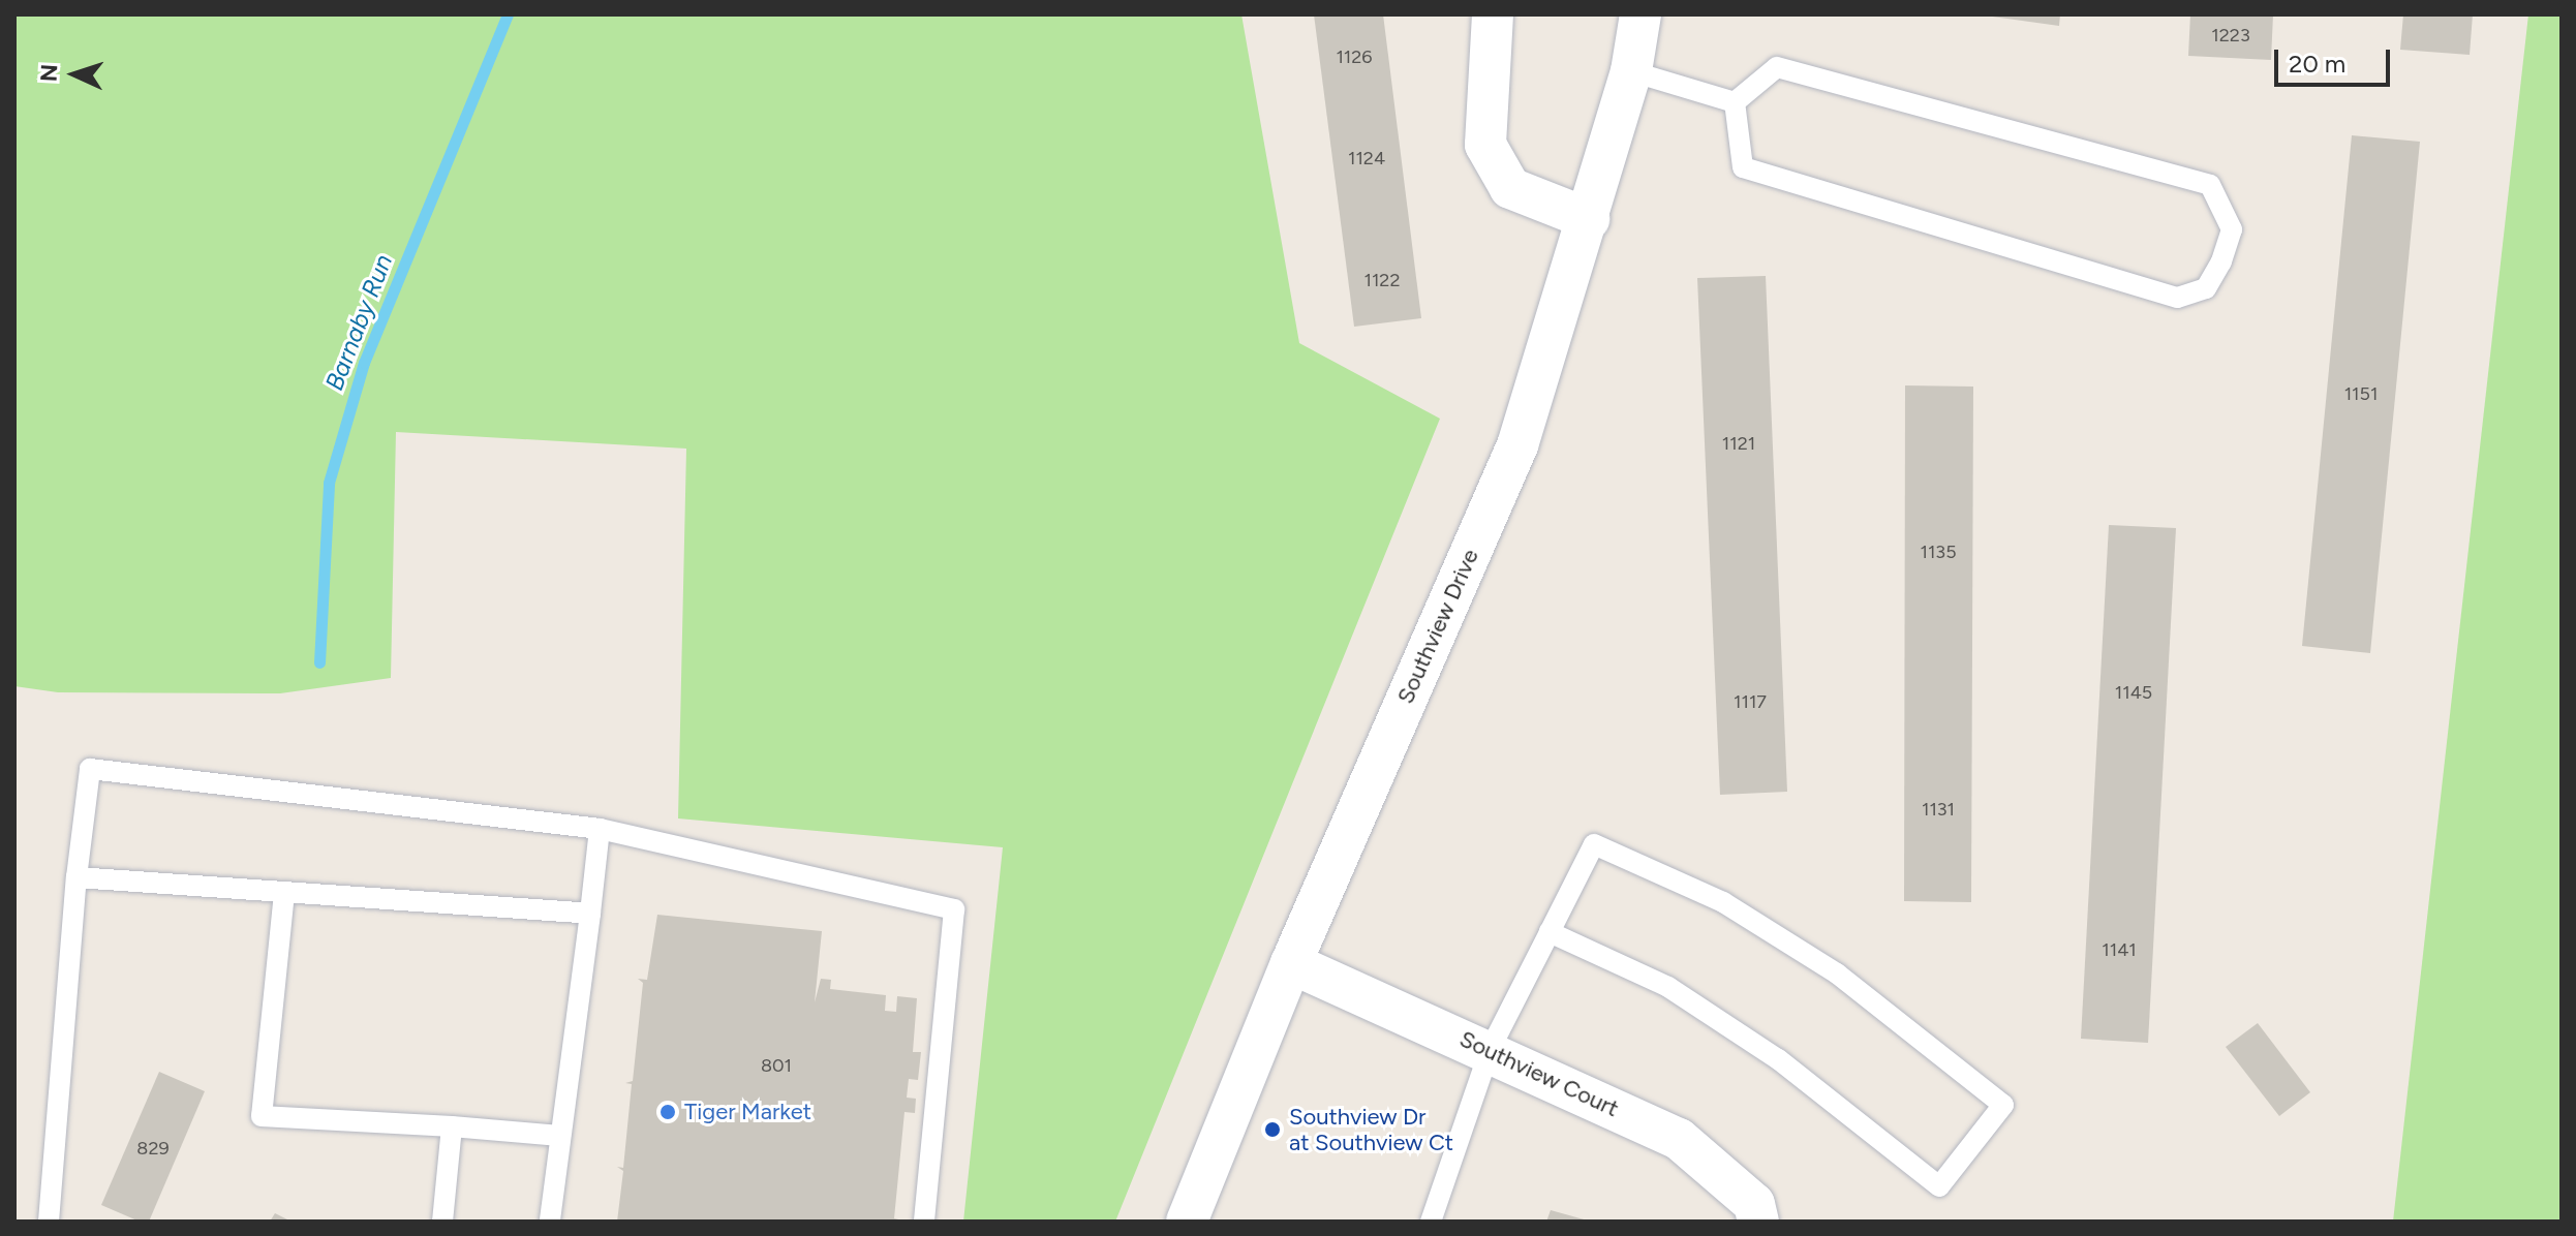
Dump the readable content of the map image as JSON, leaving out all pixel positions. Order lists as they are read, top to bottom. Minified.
{"streets":{"street":["Southview Drive","Southview Court"]},"crossings":[["Southview Drive","Southview Court"]],"water":["Barnaby Run"],"places":["Tiger Market","Southview Dr at Southview Ct"],"house_numbers":["1223","1126","1124","1122","1151","1121","1135","1145","1117","1131","1141","801","829"],"scale_bar":"20 m","north":"left"}
